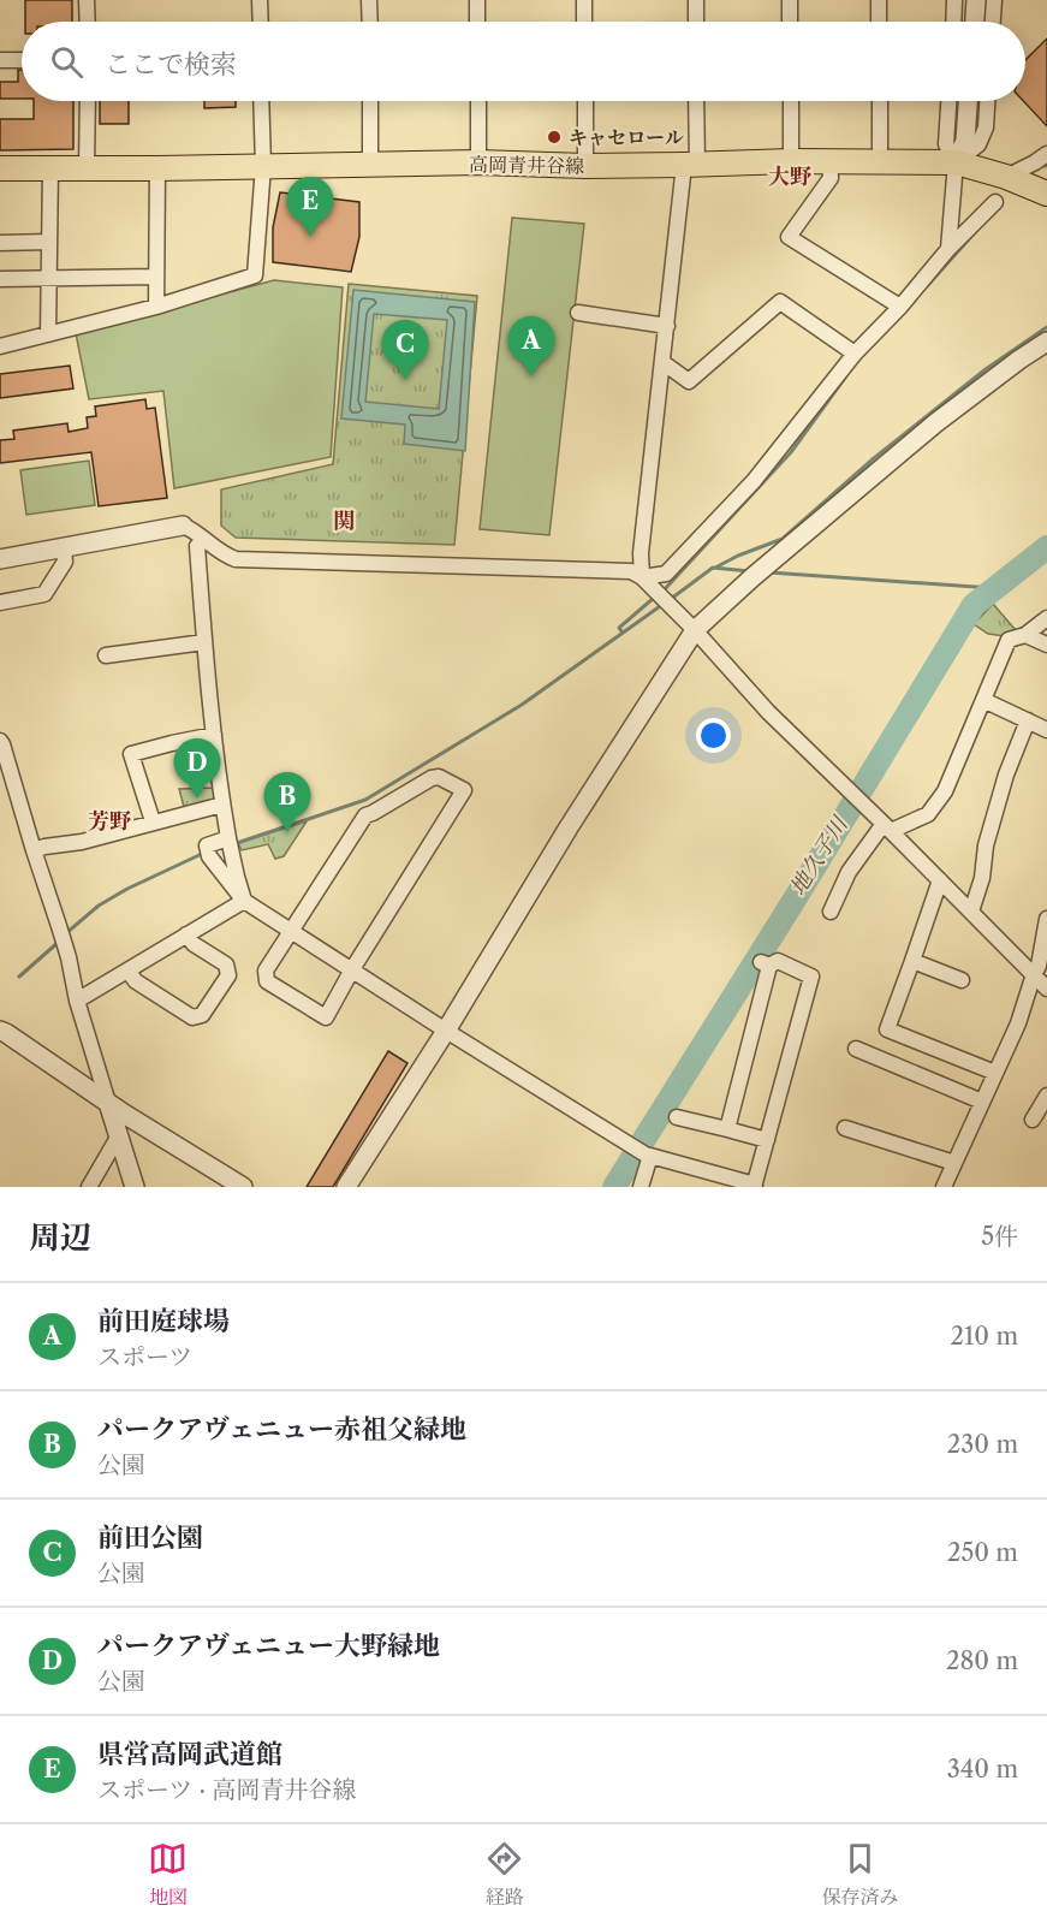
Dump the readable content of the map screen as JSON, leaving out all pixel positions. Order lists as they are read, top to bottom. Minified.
{"streets":{"main road":["高岡青井谷線"]},"districts":["大野","関","芳野"],"water":["地久子川"],"places":["キャセロール"],"page":{"search":"ここで検索","pins":["E","A","C","D","B"],"heading":["周辺","5件"],"list":[{"mark":"A","name":"前田庭球場","note":"スポーツ","value":"210 m"},{"mark":"B","name":"パークアヴェニュー赤祖父緑地","note":"公園","value":"230 m"},{"mark":"C","name":"前田公園","note":"公園","value":"250 m"},{"mark":"D","name":"パークアヴェニュー大野緑地","note":"公園","value":"280 m"},{"mark":"E","name":"県営高岡武道館","note":"スポーツ · 高岡青井谷線","value":"340 m"}],"nav":["地図","経路","保存済み"]}}
